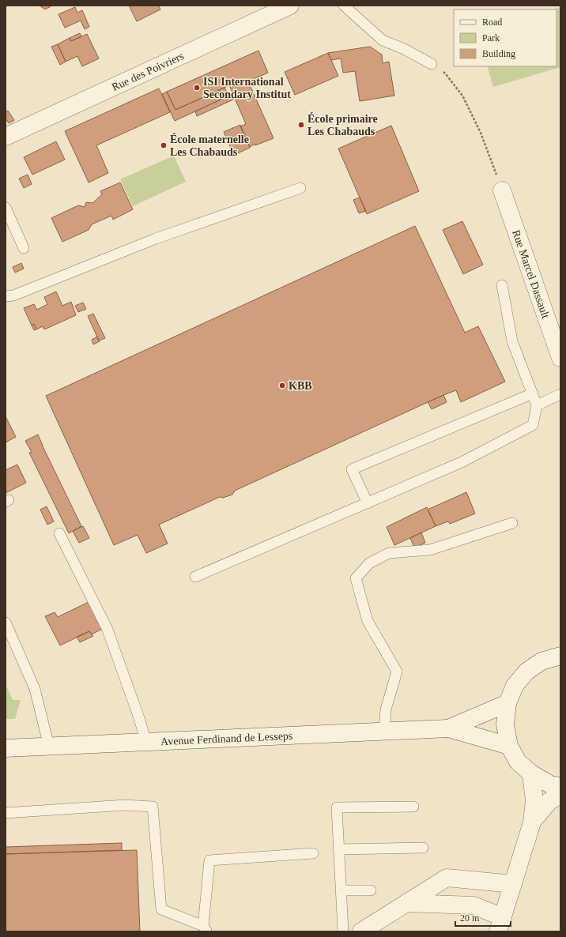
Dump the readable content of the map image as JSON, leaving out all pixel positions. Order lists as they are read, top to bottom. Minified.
{"streets":{"street":["Rue des Poivriers","Rue Marcel Dassault","Avenue Ferdinand de Lesseps"]},"places":["ISI International Secondary Institut","École primaire Les Chabauds","École maternelle Les Chabauds","KBB"],"legend":["Road","Park","Building"],"scale_bar":"20 m"}
